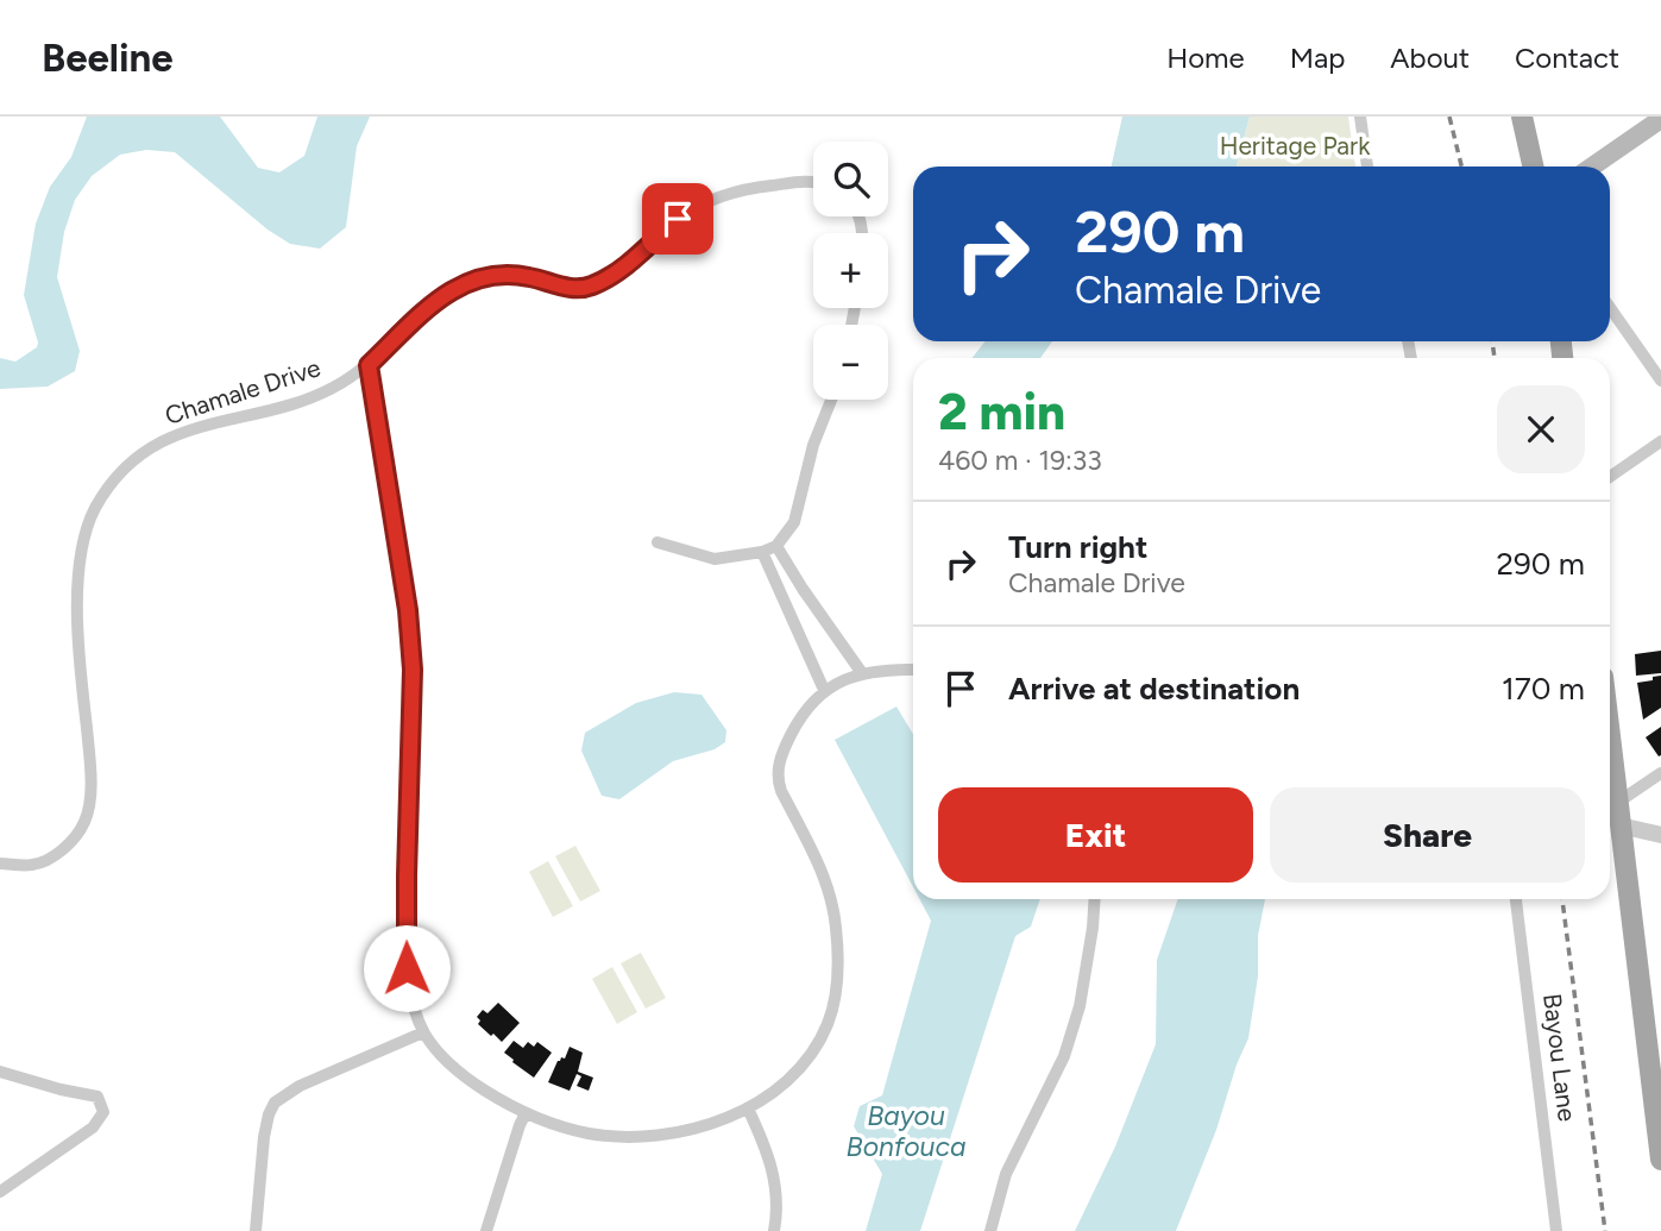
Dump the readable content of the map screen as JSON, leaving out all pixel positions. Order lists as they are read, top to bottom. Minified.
{"streets":{"street":["Chamale Drive","Bayou Lane"]},"water":["Bayou Bonfouca"],"parks":["Heritage Park"],"page":{"header":"Beeline","nav":["Home","Map","About","Contact"],"map_buttons":["+","−"],"turn":["290 m","Chamale Drive"],"heading":["2 min","460 m · 19:33"],"list":[{"name":"Turn right","note":"Chamale Drive","value":"290 m"},{"name":"Arrive at destination","value":"170 m"}],"buttons":["Exit","Share"]}}
